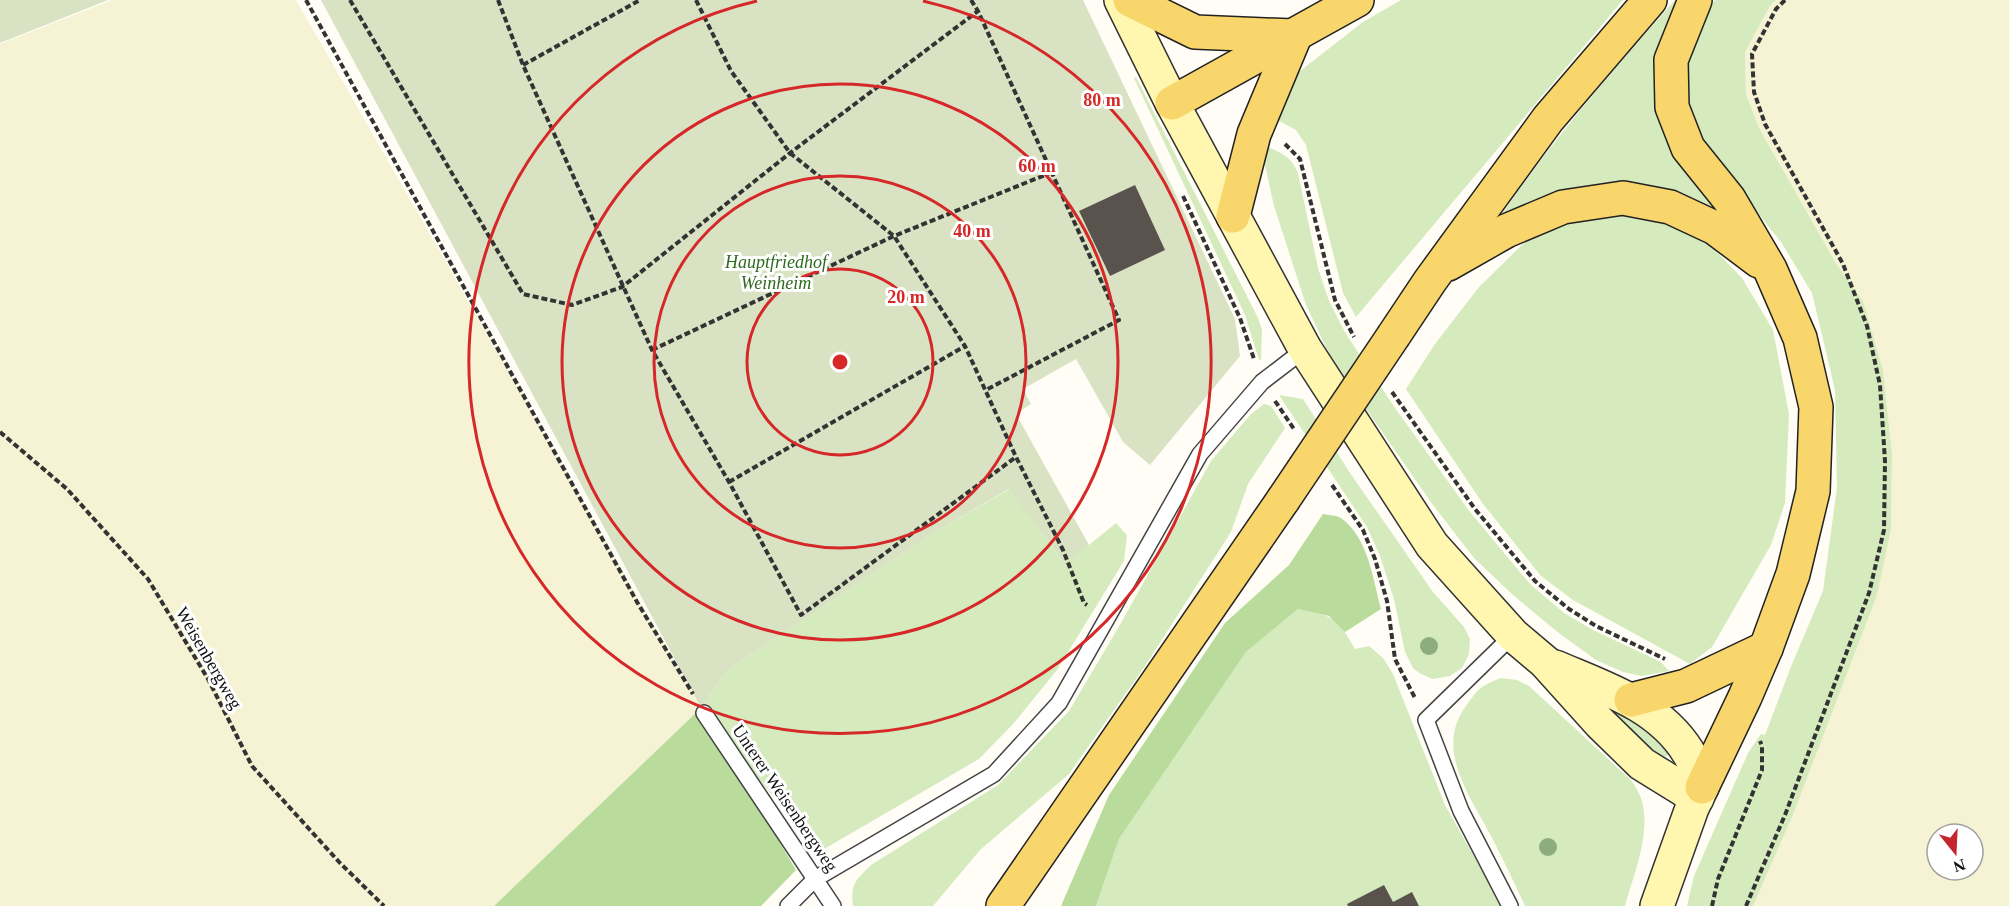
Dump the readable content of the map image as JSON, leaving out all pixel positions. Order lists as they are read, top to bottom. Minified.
{"streets":{"lane":["Unterer Weisenbergweg"],"path":["Weisenbergweg"]},"parks":["Hauptfriedhof Weinheim"],"north":"bottom","rings":["80 m","60 m","40 m","20 m"]}
